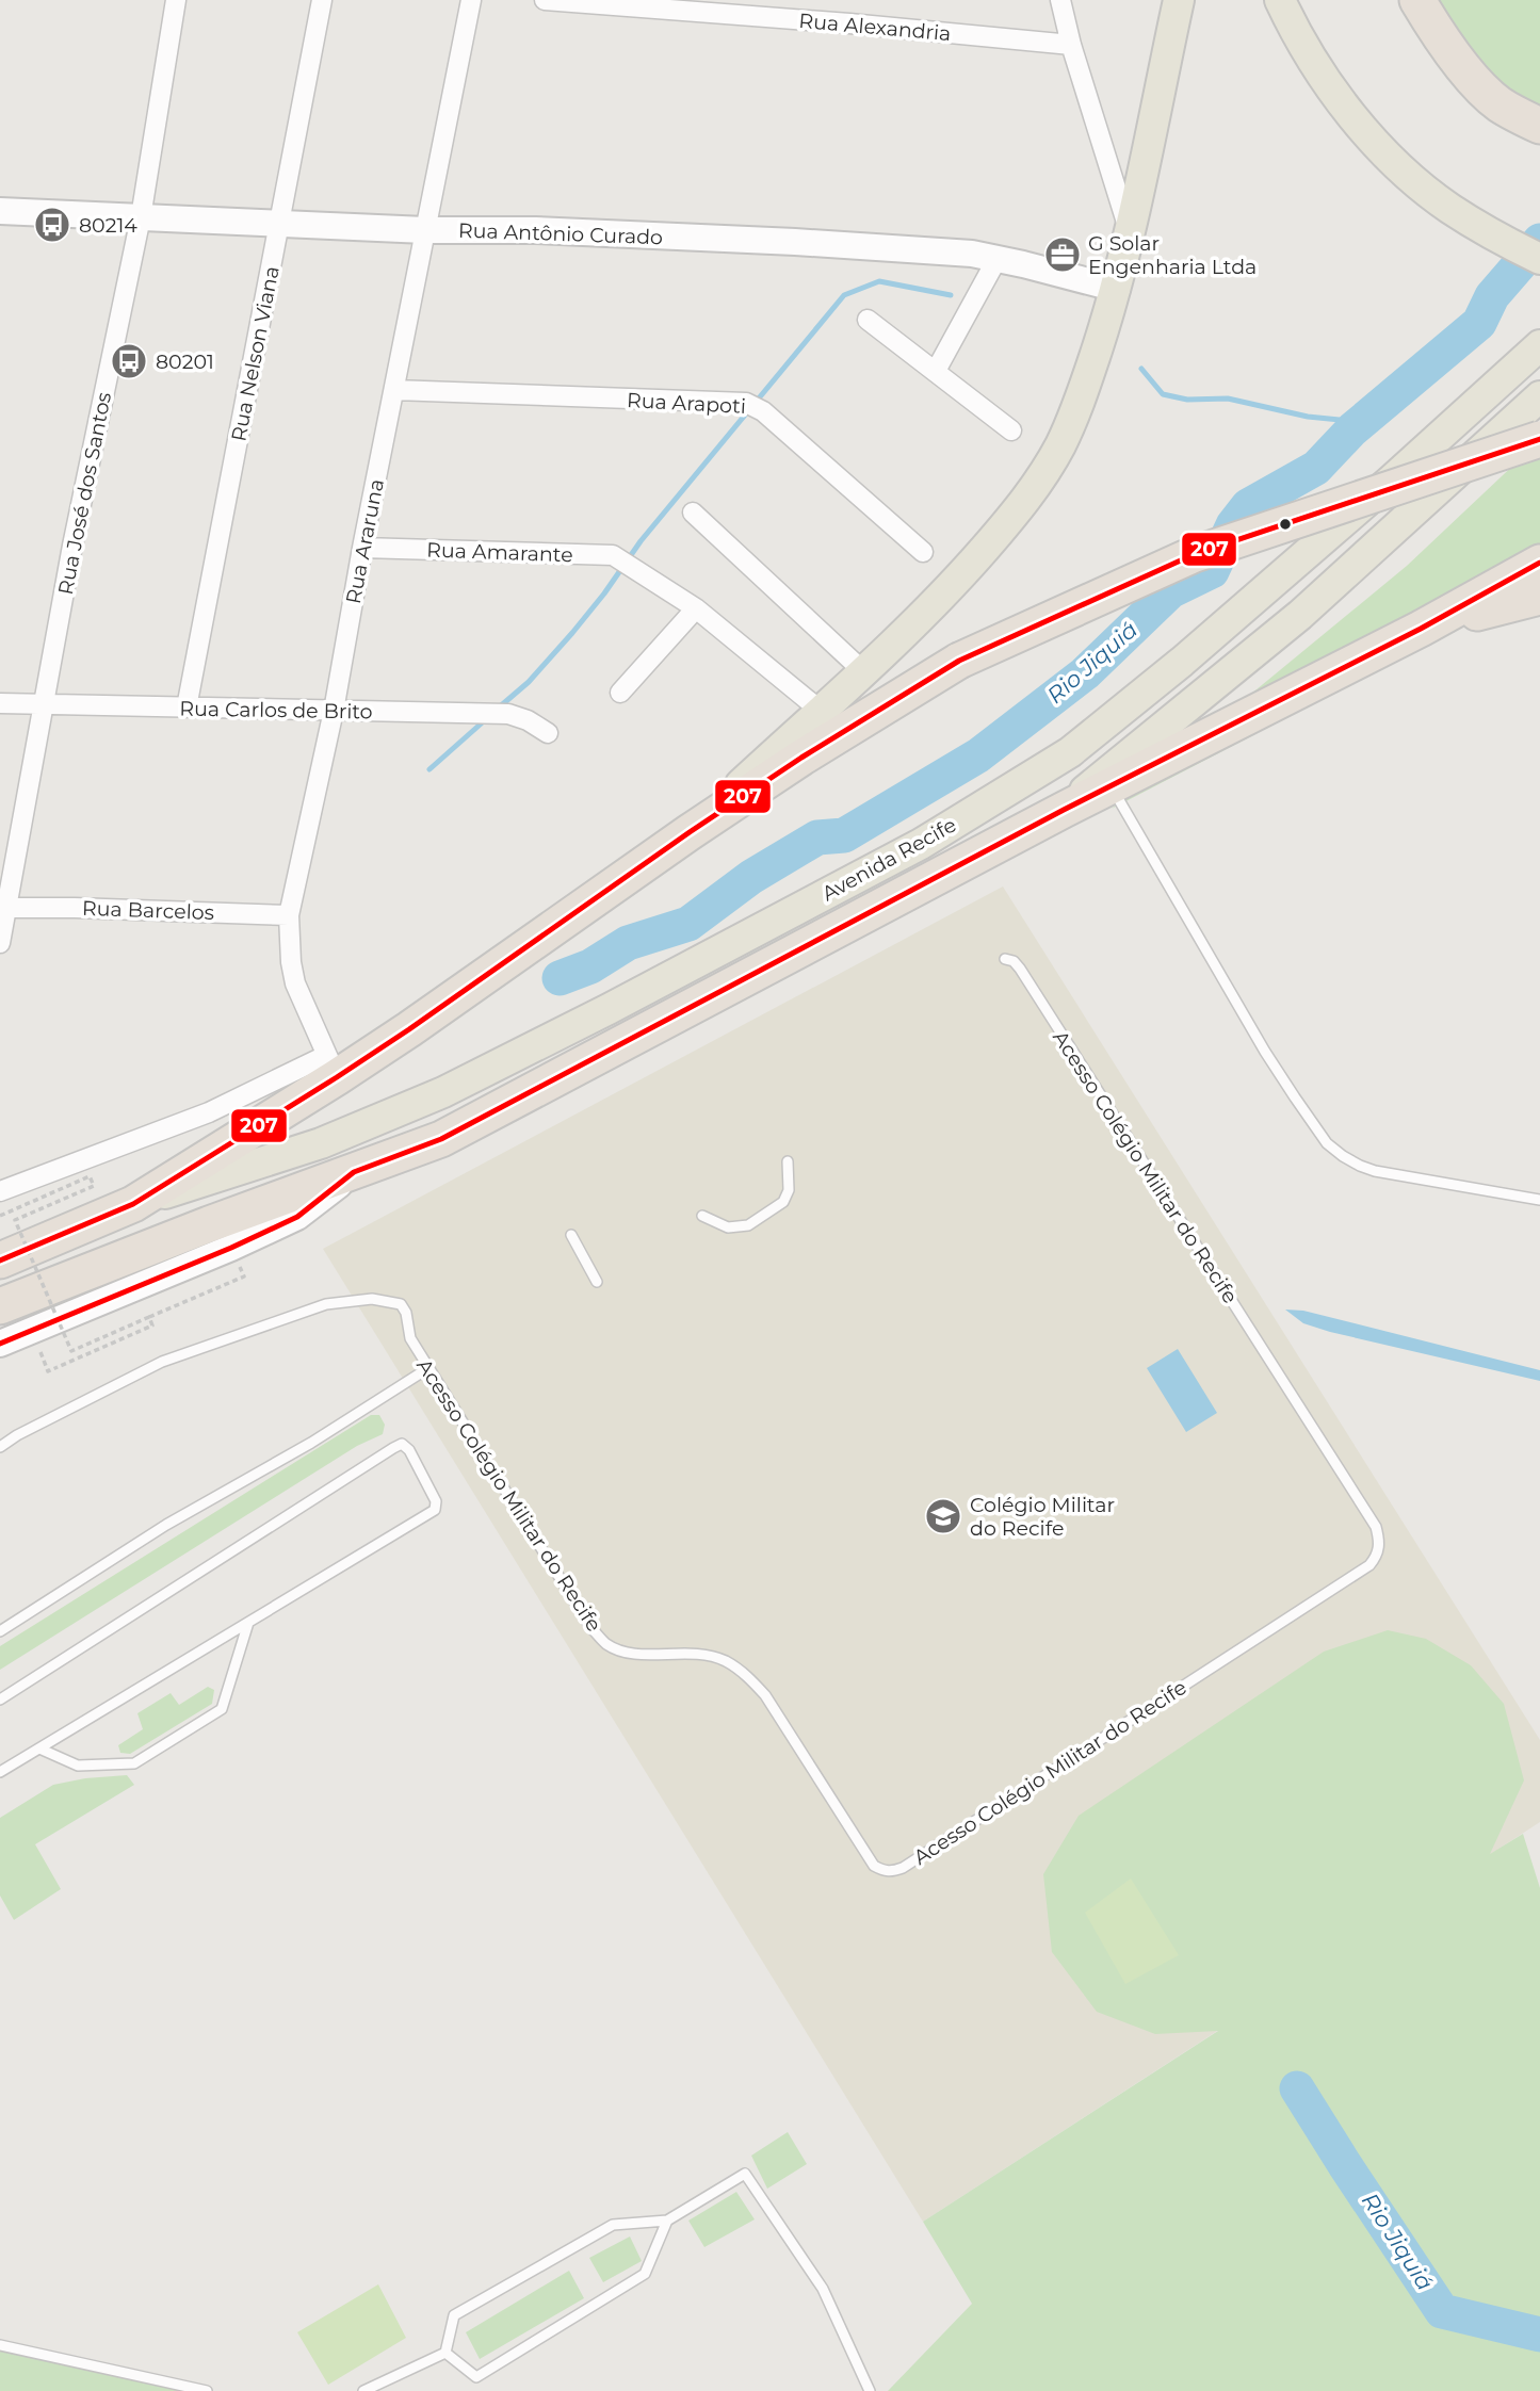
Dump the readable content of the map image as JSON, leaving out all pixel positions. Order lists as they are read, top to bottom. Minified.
{"streets":{"main road":["Avenida Recife"],"street":["Rua Alexandria","Rua Antônio Curado","Rua Nelson Viana","Rua Arapoti","Rua José dos Santos","Rua Araruna","Rua Amarante","Rua Carlos de Brito","Rua Barcelos"],"lane":["Acesso Colégio Militar do Recife"]},"crossings":[["Rua Antônio Curado","Rua Nelson Viana"],["Rua Antônio Curado","Rua José dos Santos"],["Rua Antônio Curado","Rua Araruna"],["Rua Nelson Viana","Rua Carlos de Brito"],["Rua Arapoti","Rua Araruna"],["Rua José dos Santos","Rua Carlos de Brito"],["Rua José dos Santos","Rua Barcelos"],["Rua Araruna","Rua Amarante"],["Rua Araruna","Rua Carlos de Brito"],["Rua Araruna","Rua Barcelos"]],"water":["Rio Jiquiá"],"places":{"bus stop":["80214","80201"],"office":["G Solar Engenharia Ltda"],"school or university":["Colégio Militar do Recife"]},"lines":["transit line 207"]}
